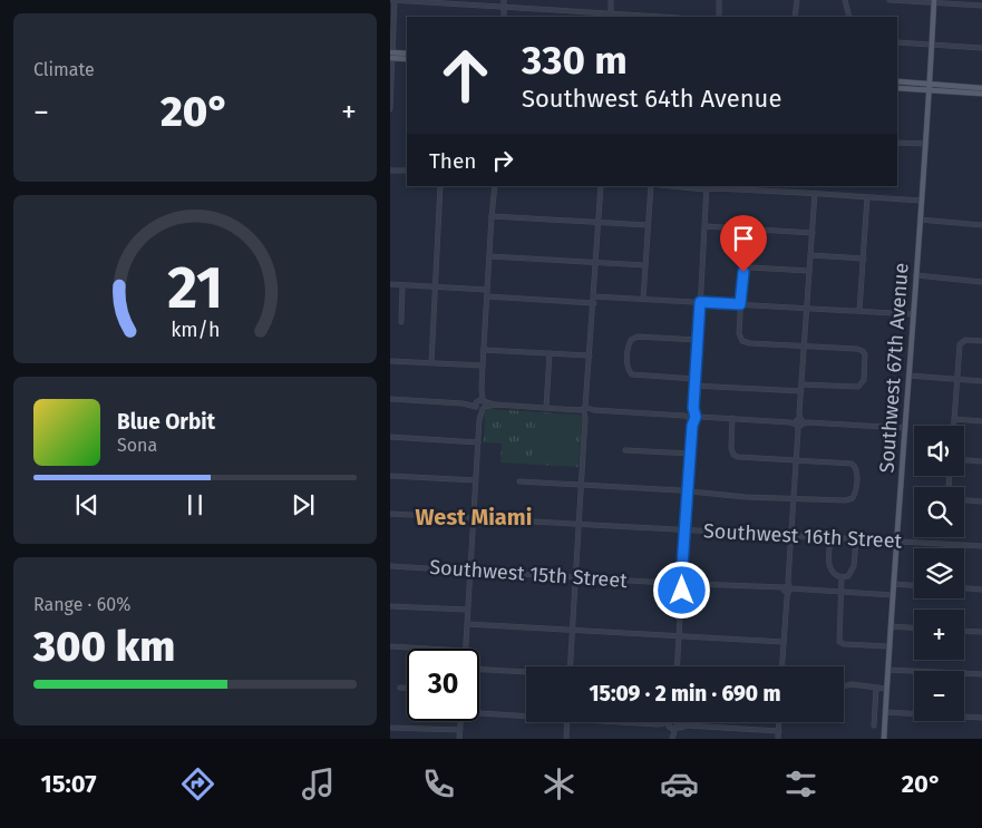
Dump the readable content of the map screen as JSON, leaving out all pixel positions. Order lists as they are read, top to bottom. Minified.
{"streets":{"main road":["Southwest 67th Avenue"],"street":["Southwest 16th Street","Southwest 15th Street"]},"crossings":[["Southwest 67th Avenue","Southwest 16th Street"]],"districts":["West Miami"],"page":{"tile":["Climate",["Range · 60%","300 km"]],"turn":["330 m","Southwest 64th Avenue"],"heat":["−","20°","+"],"then":"Then","song":["Blue Orbit","Sona"],"map_buttons":["+","−"],"limit":"30","trip":"15:09 · 2 min · 690 m","tabs":["15:07","20°"],"gauge":["21","km/h"]}}
